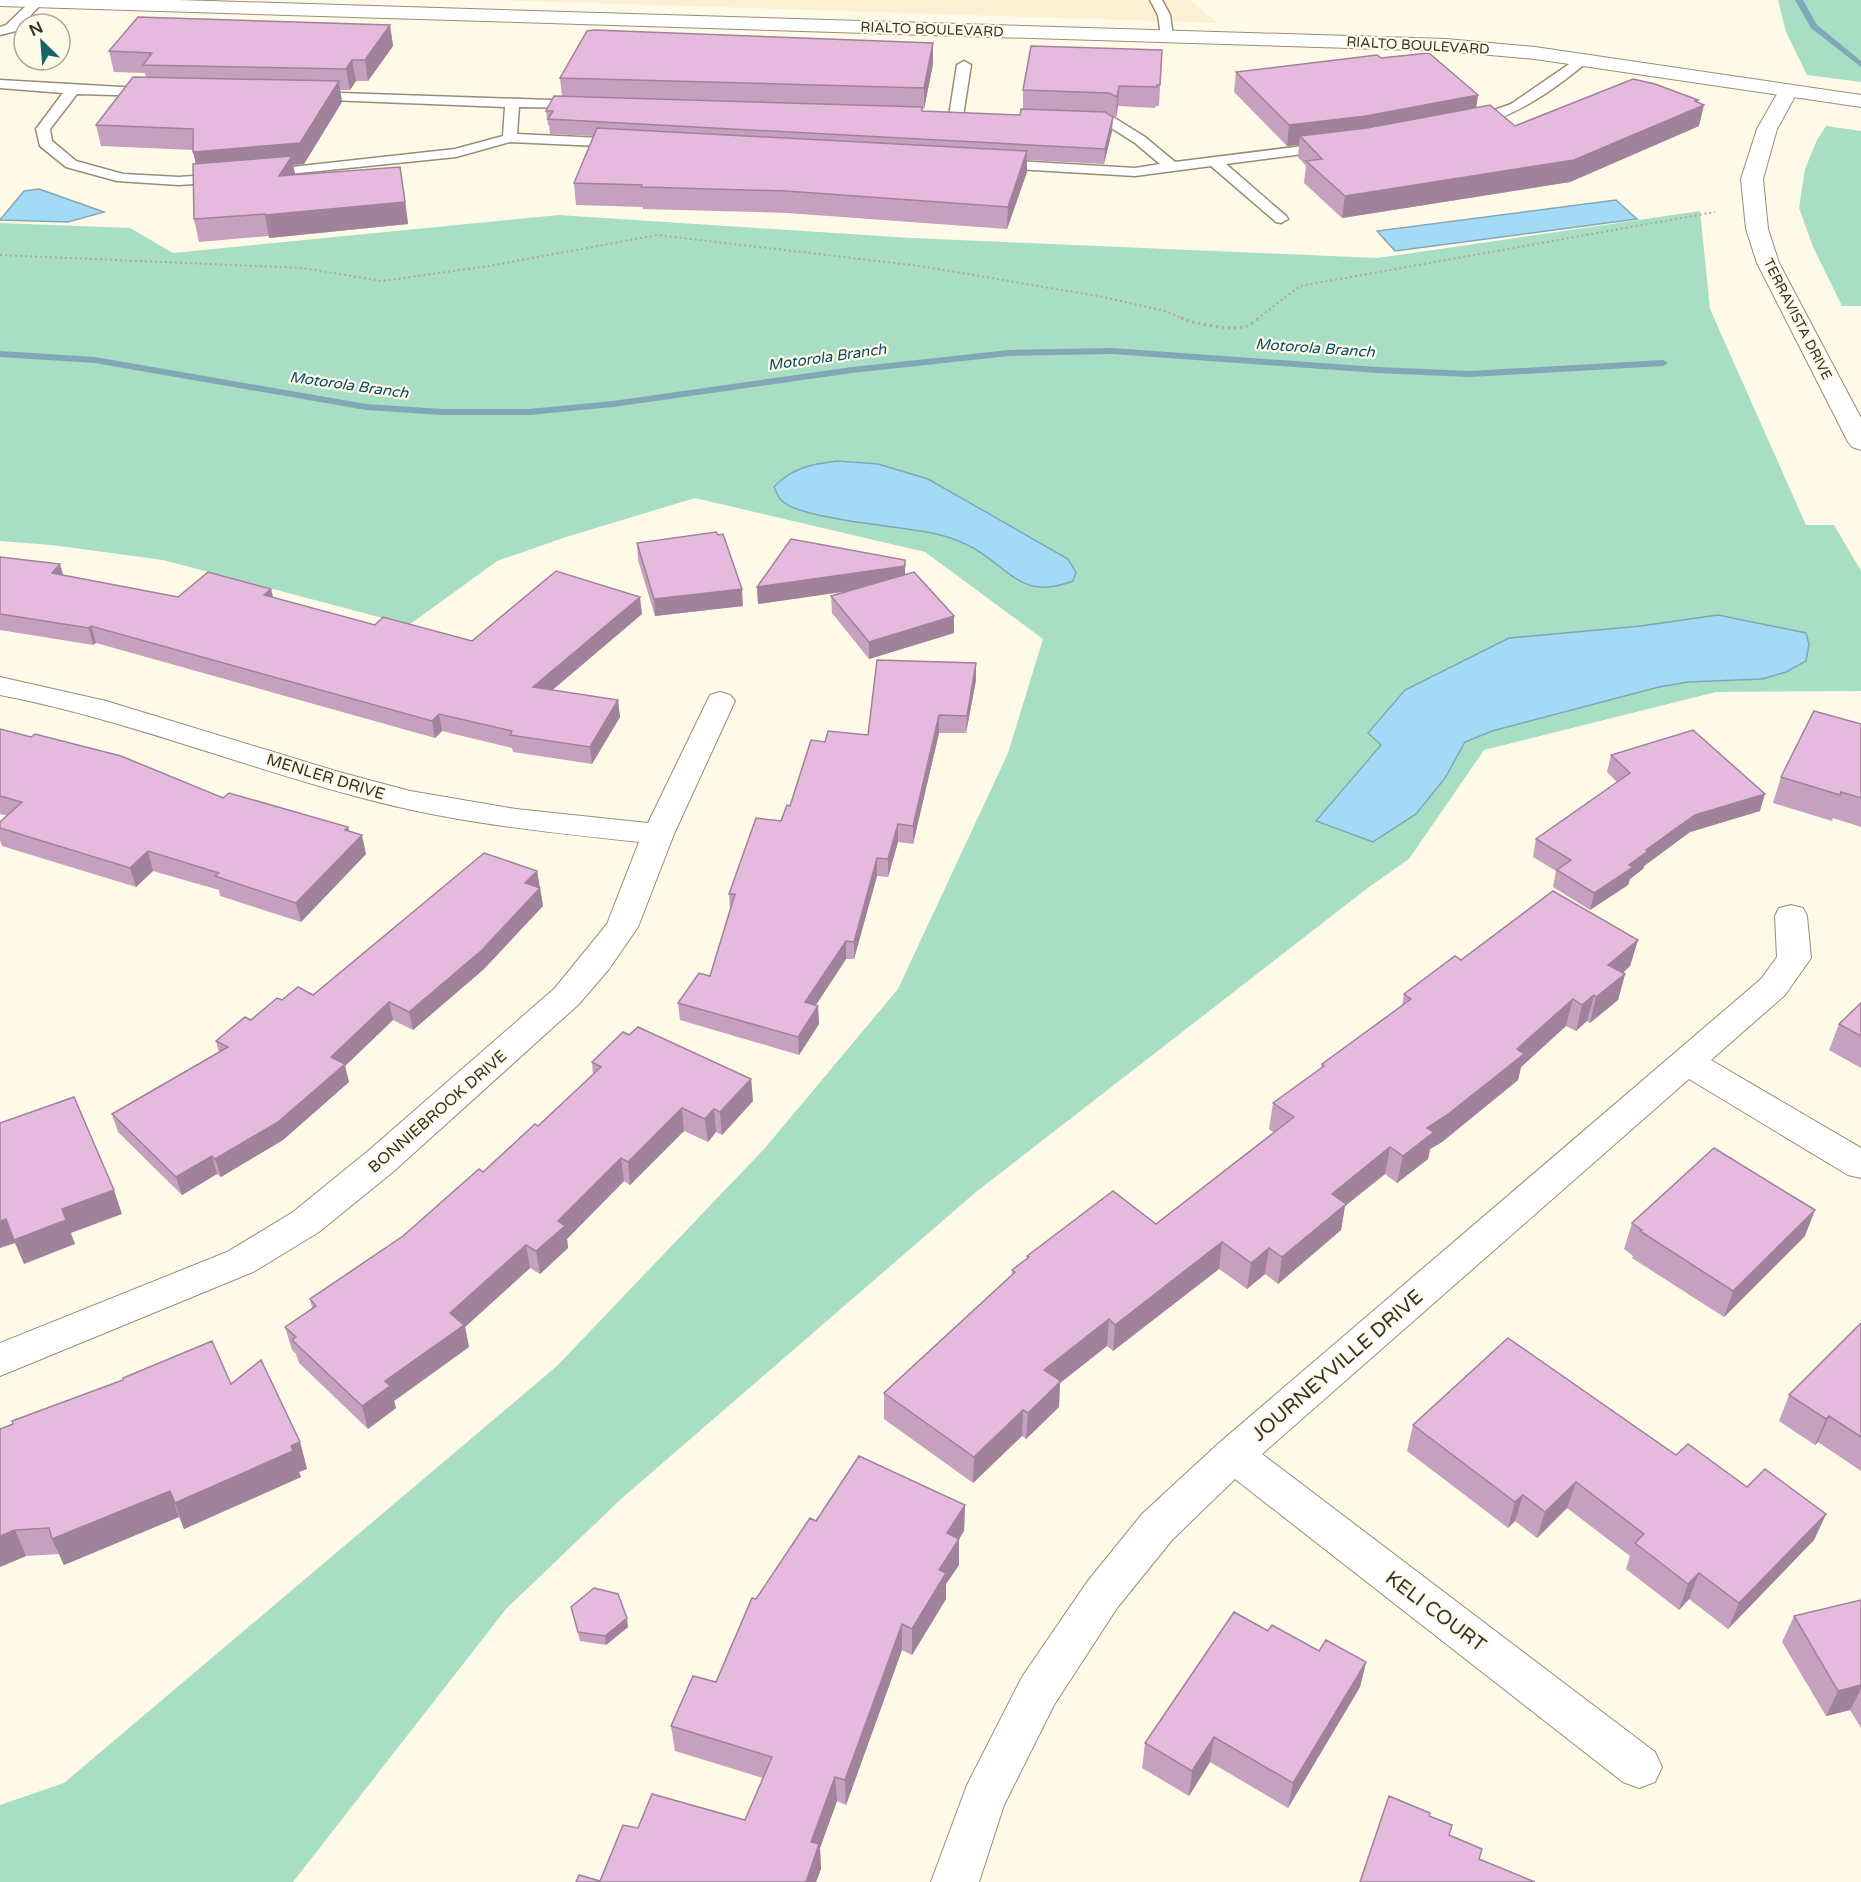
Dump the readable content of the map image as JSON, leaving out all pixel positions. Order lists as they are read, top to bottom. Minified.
{"streets":{"street":["RIALTO BOULEVARD","TERRAVISTA DRIVE","MENLER DRIVE","BONNIEBROOK DRIVE","JOURNEYVILLE DRIVE","KELI COURT"]},"crossings":[["RIALTO BOULEVARD","TERRAVISTA DRIVE"],["MENLER DRIVE","BONNIEBROOK DRIVE"],["JOURNEYVILLE DRIVE","KELI COURT"]],"water":["Motorola Branch"],"north":"top left"}
